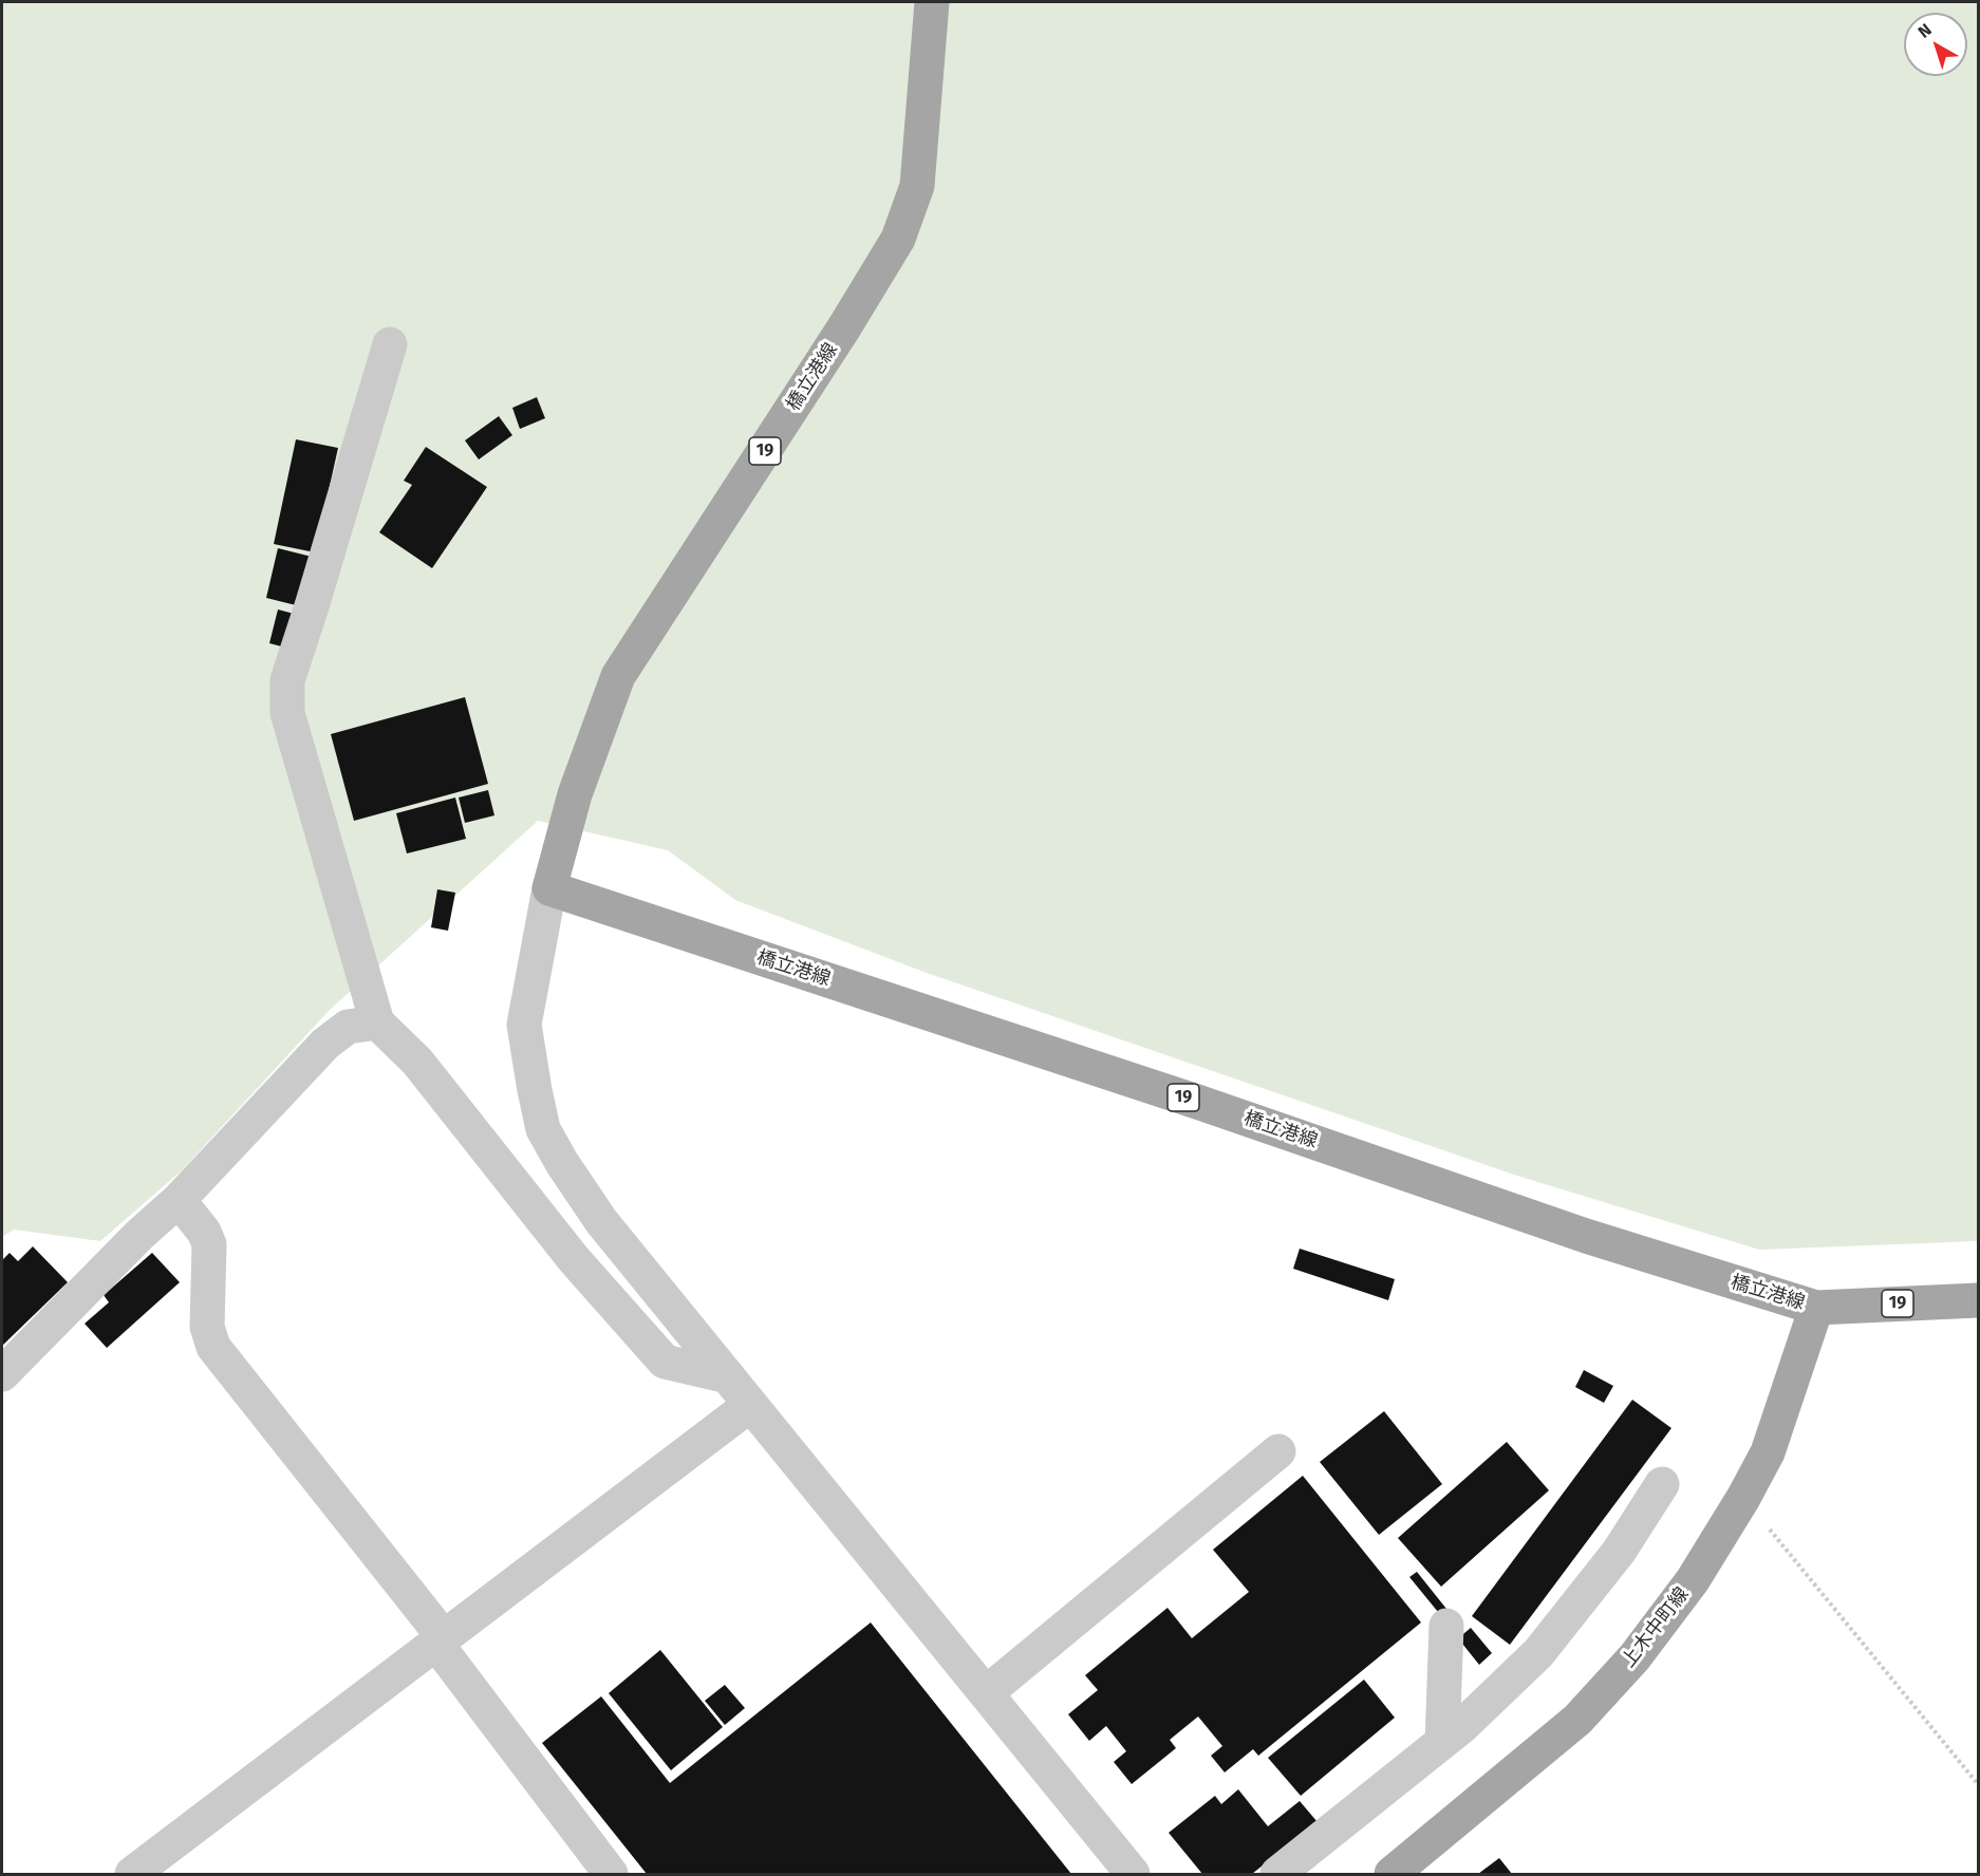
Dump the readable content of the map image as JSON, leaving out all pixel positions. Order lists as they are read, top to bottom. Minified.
{"streets":{"main road":["橋立港線","19","上木中町線"]},"crossings":[["橋立港線","上木中町線"]],"north":"top left"}
